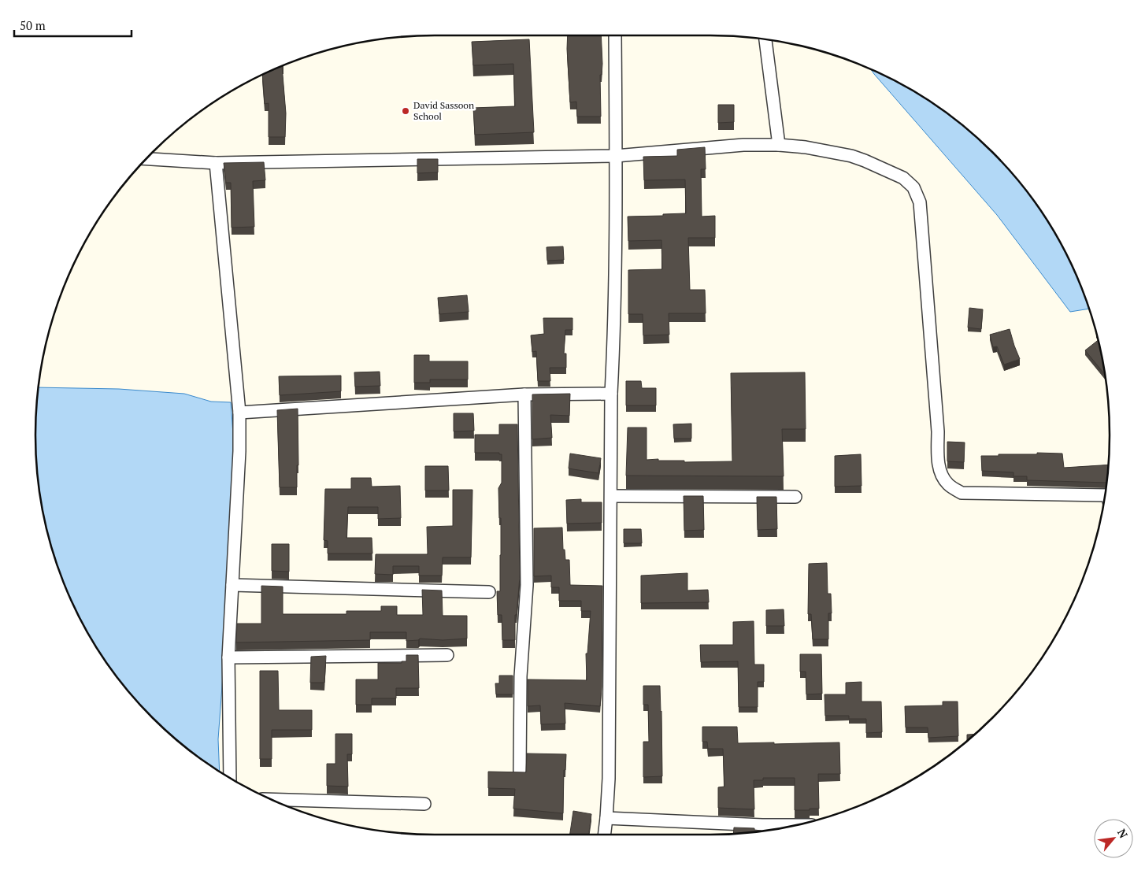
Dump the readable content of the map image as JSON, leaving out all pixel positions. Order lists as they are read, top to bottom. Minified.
{"places":["David Sassoon School"],"scale_bar":"50 m","north":"top right"}
